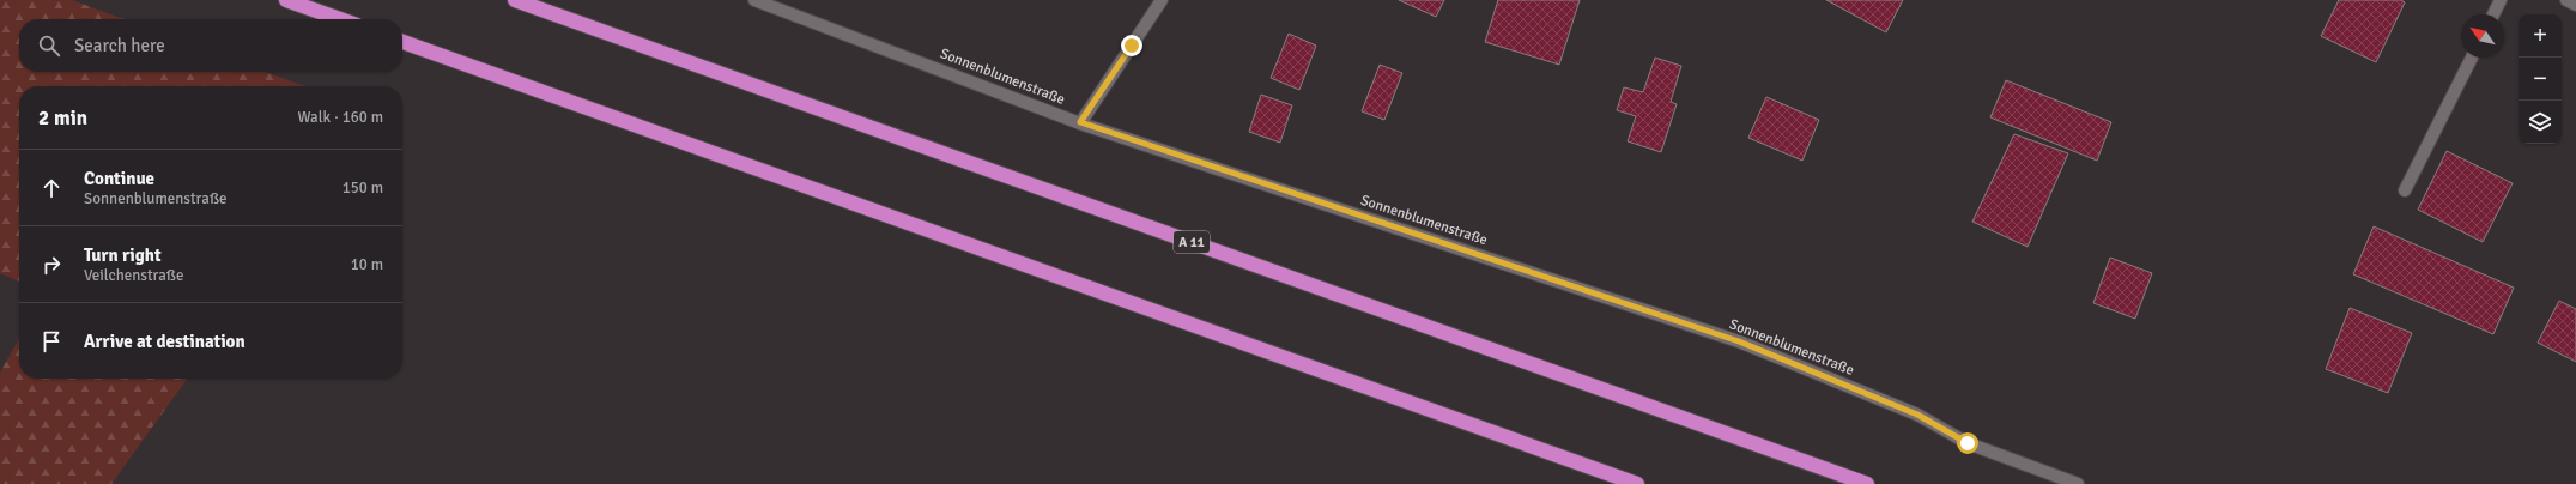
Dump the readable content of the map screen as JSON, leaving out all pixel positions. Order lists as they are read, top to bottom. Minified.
{"streets":{"highway":["A 11"],"street":["Sonnenblumenstraße"]},"north":"top left","page":{"map_buttons":["+","−"],"search":"Search here","heading":["2 min","Walk · 160 m"],"list":[["Continue","Sonnenblumenstraße","150 m"],["Turn right","Veilchenstraße","10 m"],"Arrive at destination"]}}
